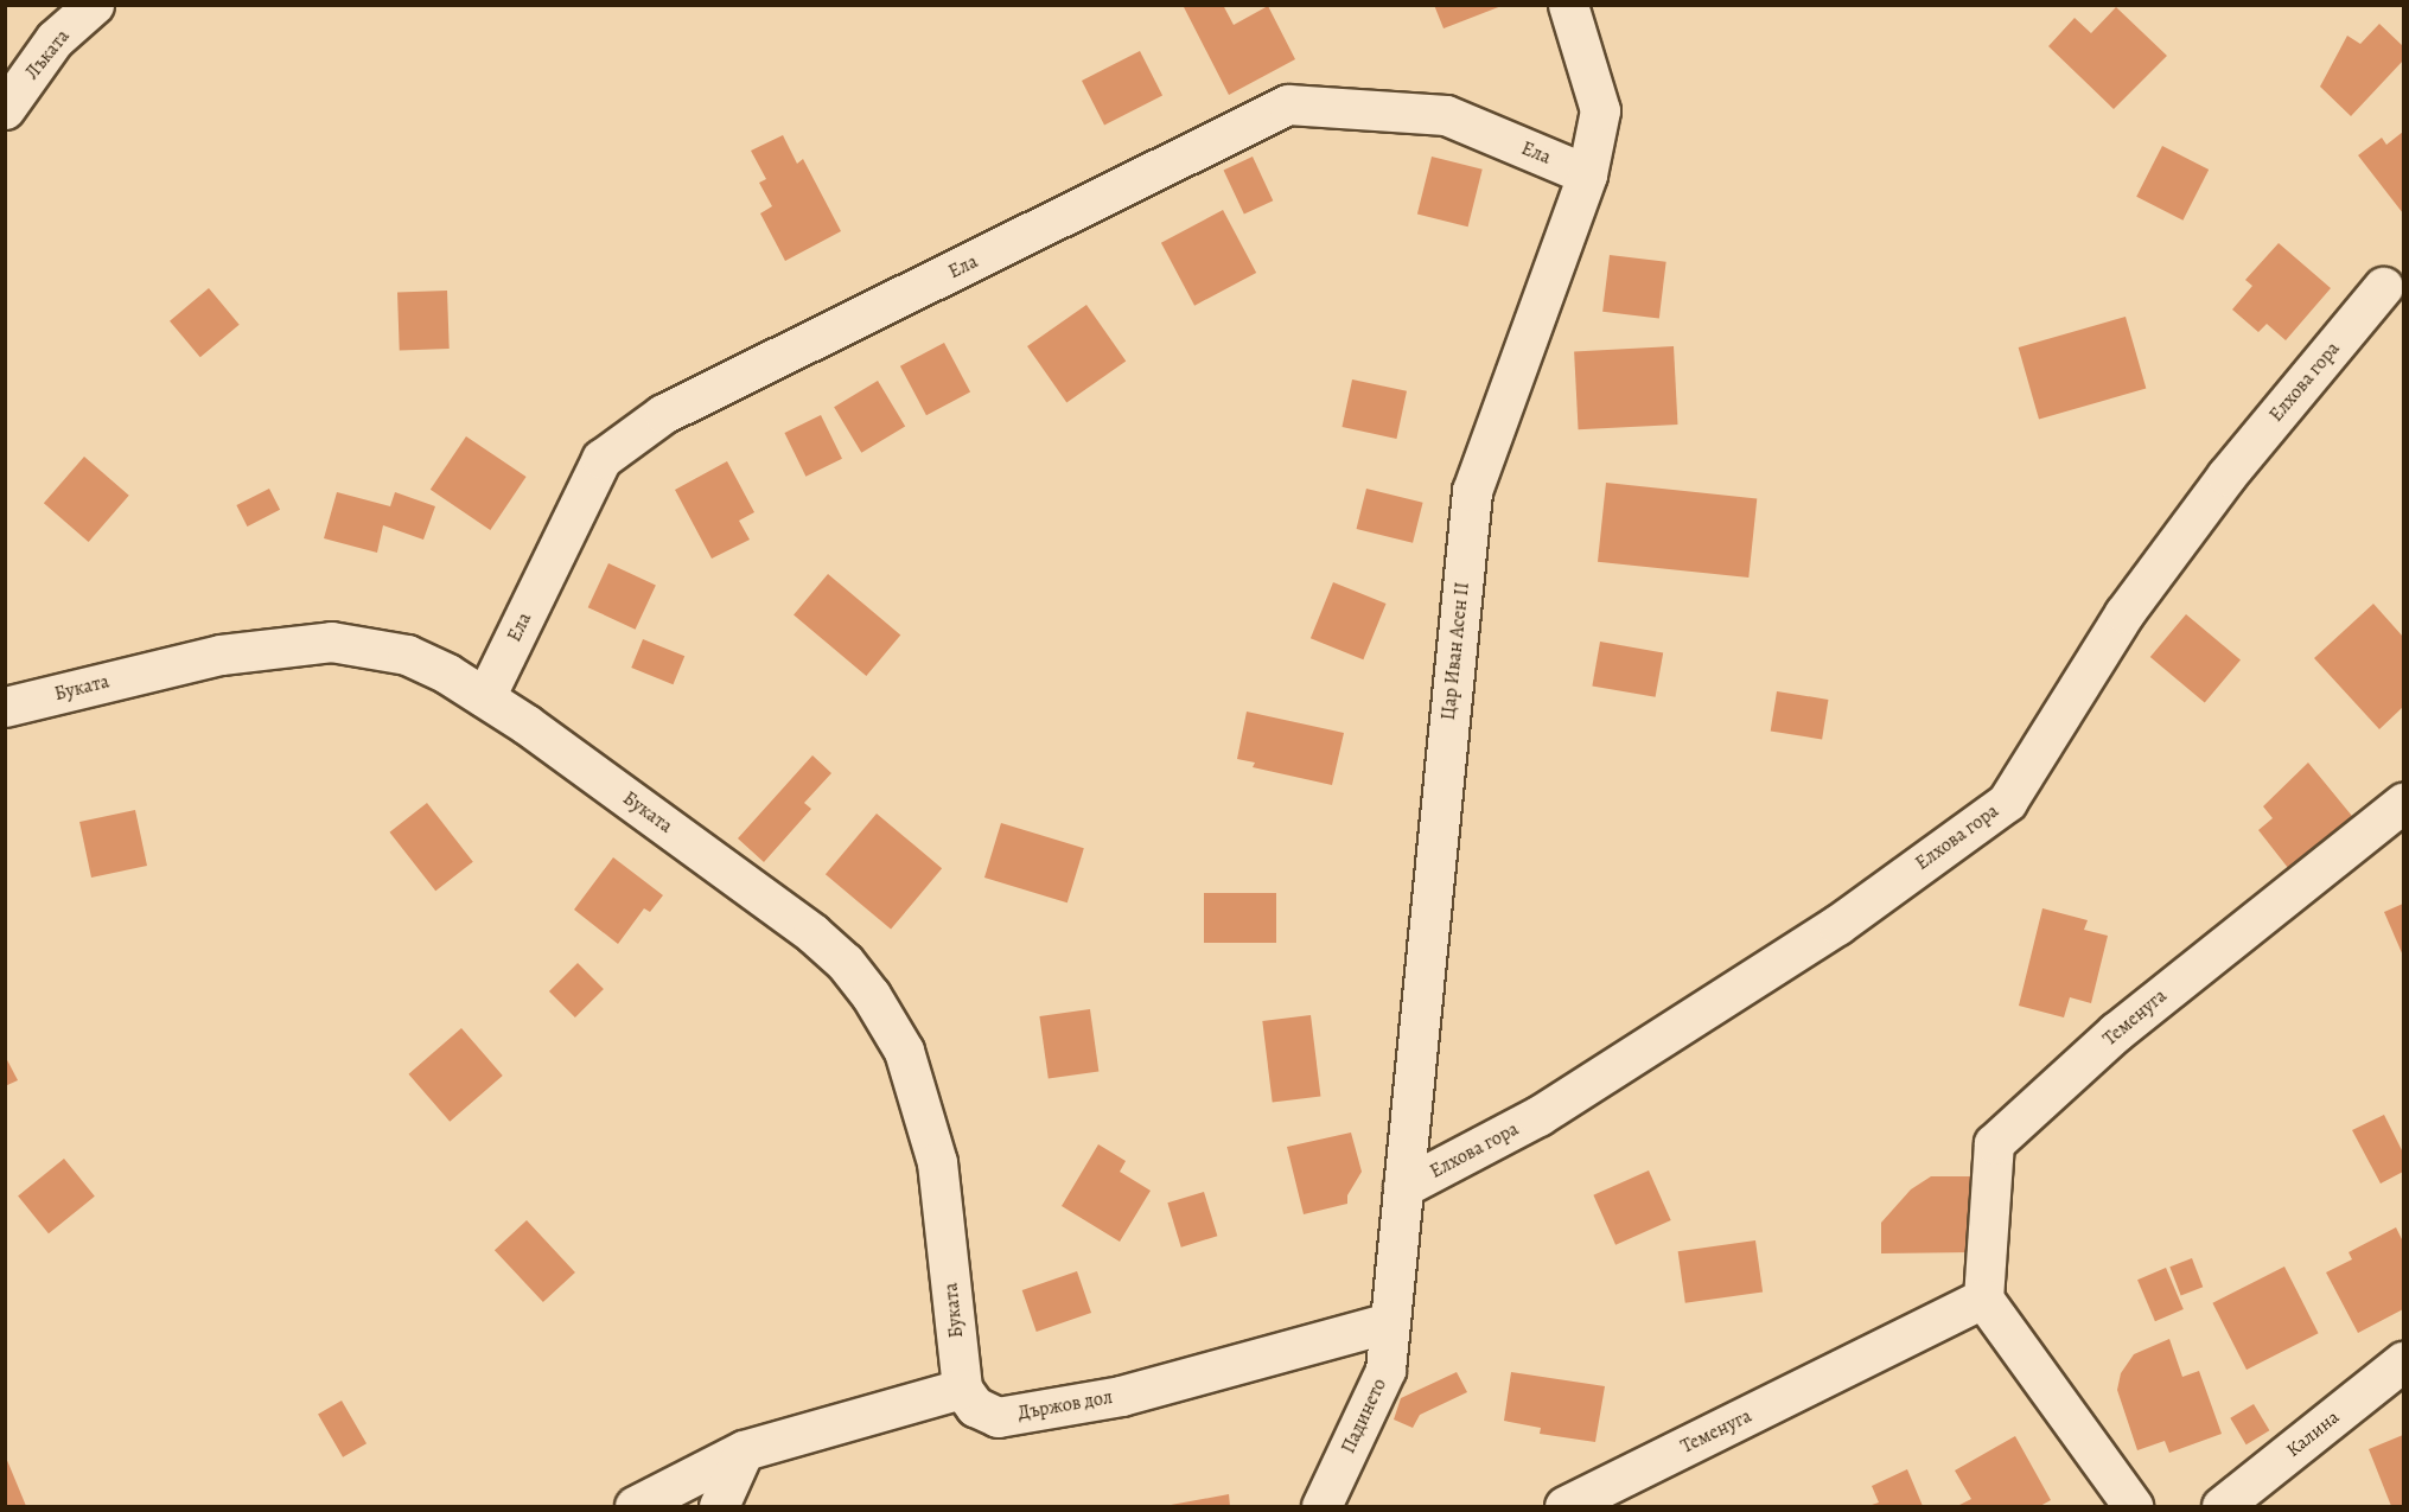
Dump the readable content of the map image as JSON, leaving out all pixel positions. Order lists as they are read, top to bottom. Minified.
{"streets":{"street":["Лъката","Ела","Елхова гора","Цар Иван Асен II","Буката","Теменуга","Държов дол","Падинето","Калина"]},"crossings":[["Ела","Цар Иван Асен II"],["Ела","Буката"],["Елхова гора","Цар Иван Асен II"],["Цар Иван Асен II","Държов дол"],["Цар Иван Асен II","Падинето"],["Буката","Държов дол"],["Държов дол","Падинето"]]}
